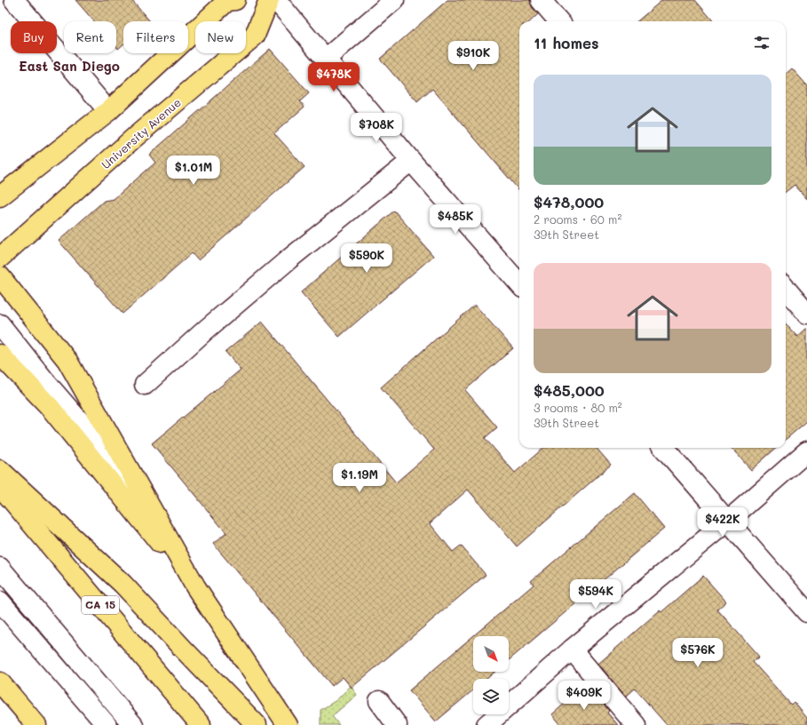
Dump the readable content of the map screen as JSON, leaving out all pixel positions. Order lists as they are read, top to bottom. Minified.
{"streets":{"main road":["University Avenue","CA 15"]},"districts":["East San Diego"],"north":"bottom right","page":{"chip":["Buy","Rent","Filters","New"],"heading":"11 homes","price":["$910K","$478K","$708K","$1.01M","$485K","$590K","$1.19M","$422K","$594K","$576K","$409K"],"list":[{"name":"$478,000","note":"2 rooms · 60 m² · 39th Street"},{"name":"$485,000","note":"3 rooms · 80 m² · 39th Street"}]}}
